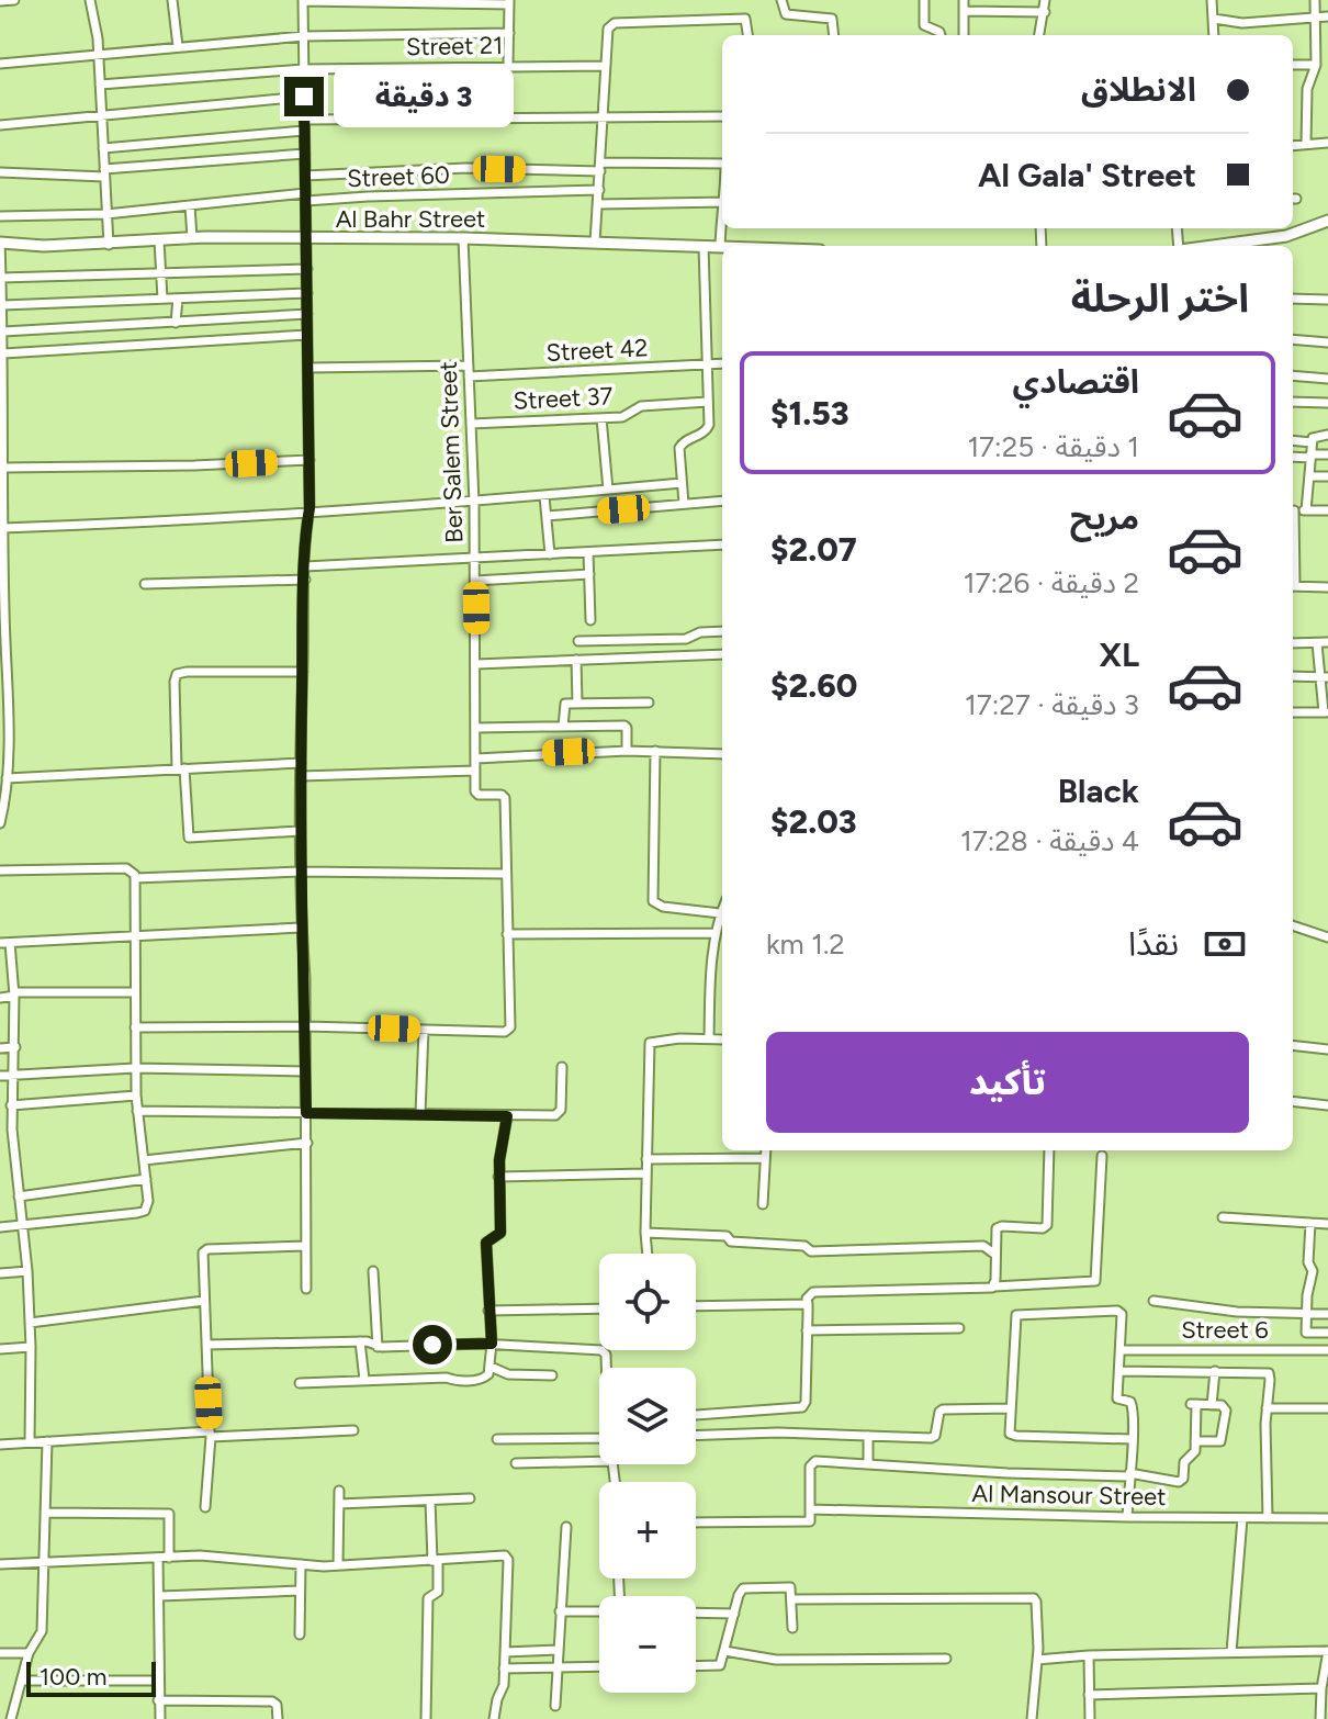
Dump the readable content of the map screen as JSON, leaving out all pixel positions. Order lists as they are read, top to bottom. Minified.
{"streets":{"street":["Street 21","Street 60","Al Bahr Street","Street 42","Street 37","Ber Salem Street","Street 6","Al Mansour Street"]},"crossings":[["Al Bahr Street","Ber Salem Street"],["Street 42","Ber Salem Street"],["Street 37","Ber Salem Street"]],"scale_bar":"100 m","page":{"banner":["الانطلاق","Al Gala' Street"],"bubble":"3 دقيقة","heading":"اختر الرحلة","list":[{"name":"اقتصادي","note":"1 دقيقة · 17:25","value":"$1.53"},{"name":"مريح","note":"2 دقيقة · 17:26","value":"$2.07"},{"name":"XL","note":"3 دقيقة · 17:27","value":"$2.60"},{"name":"Black","note":"4 دقيقة · 17:28","value":"$2.03"}],"pay":["نقدًا","1.2 km"],"buttons":"تأكيد","map_buttons":["+","−"],"scale":"100 m"}}
